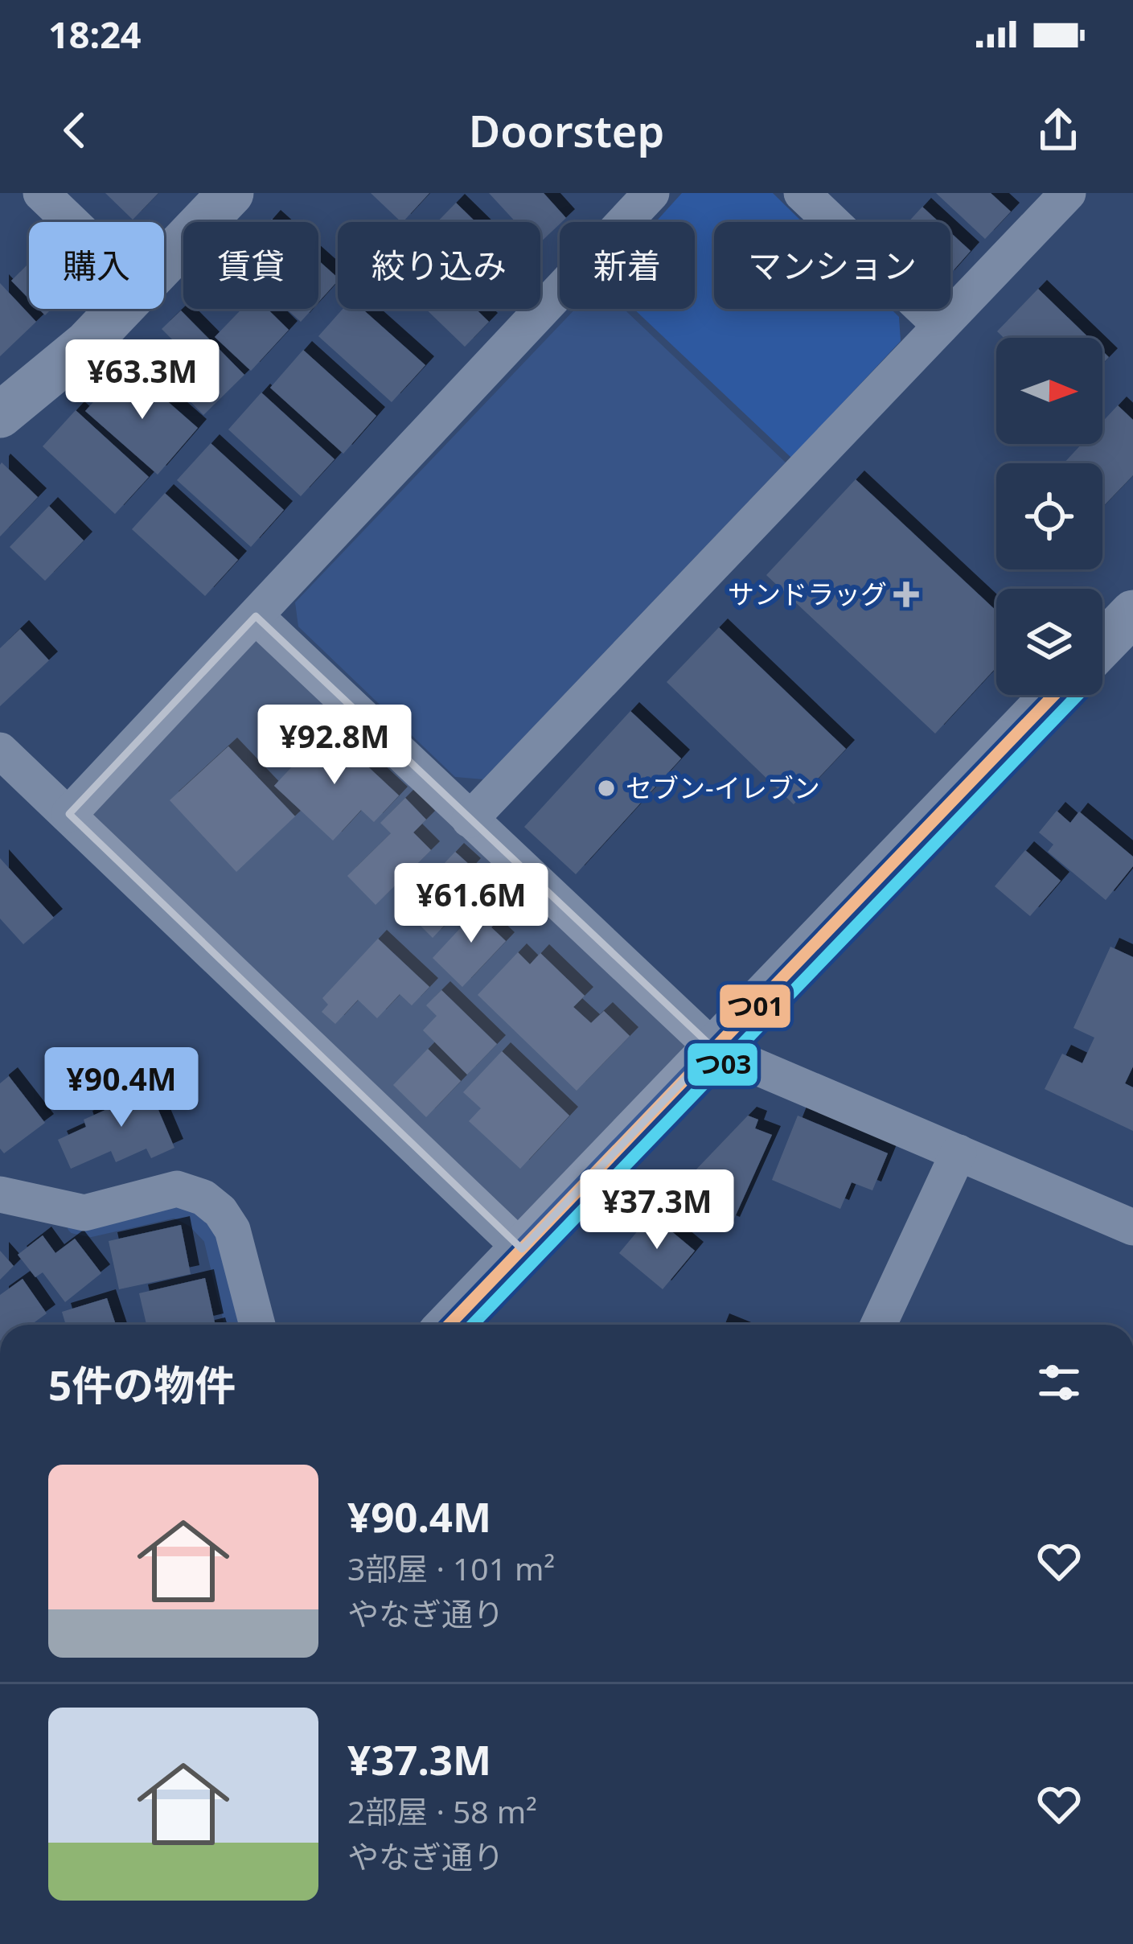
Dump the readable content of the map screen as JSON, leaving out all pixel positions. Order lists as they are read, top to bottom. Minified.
{"places":{"health":["サンドラッグ"],"other":["セブン-イレブン"]},"lines":["transit line つ01","transit line つ03"],"north":"right","page":{"status":"18:24","header":"Doorstep","chip":["購入","賃貸","絞り込み","新着","マンション"],"price":["¥63.3M","¥92.8M","¥61.6M","¥90.4M","¥37.3M"],"heading":"5件の物件","list":[{"name":"¥90.4M","note":"3部屋 · 101 m² · やなぎ通り"},{"name":"¥37.3M","note":"2部屋 · 58 m² · やなぎ通り"}]}}
